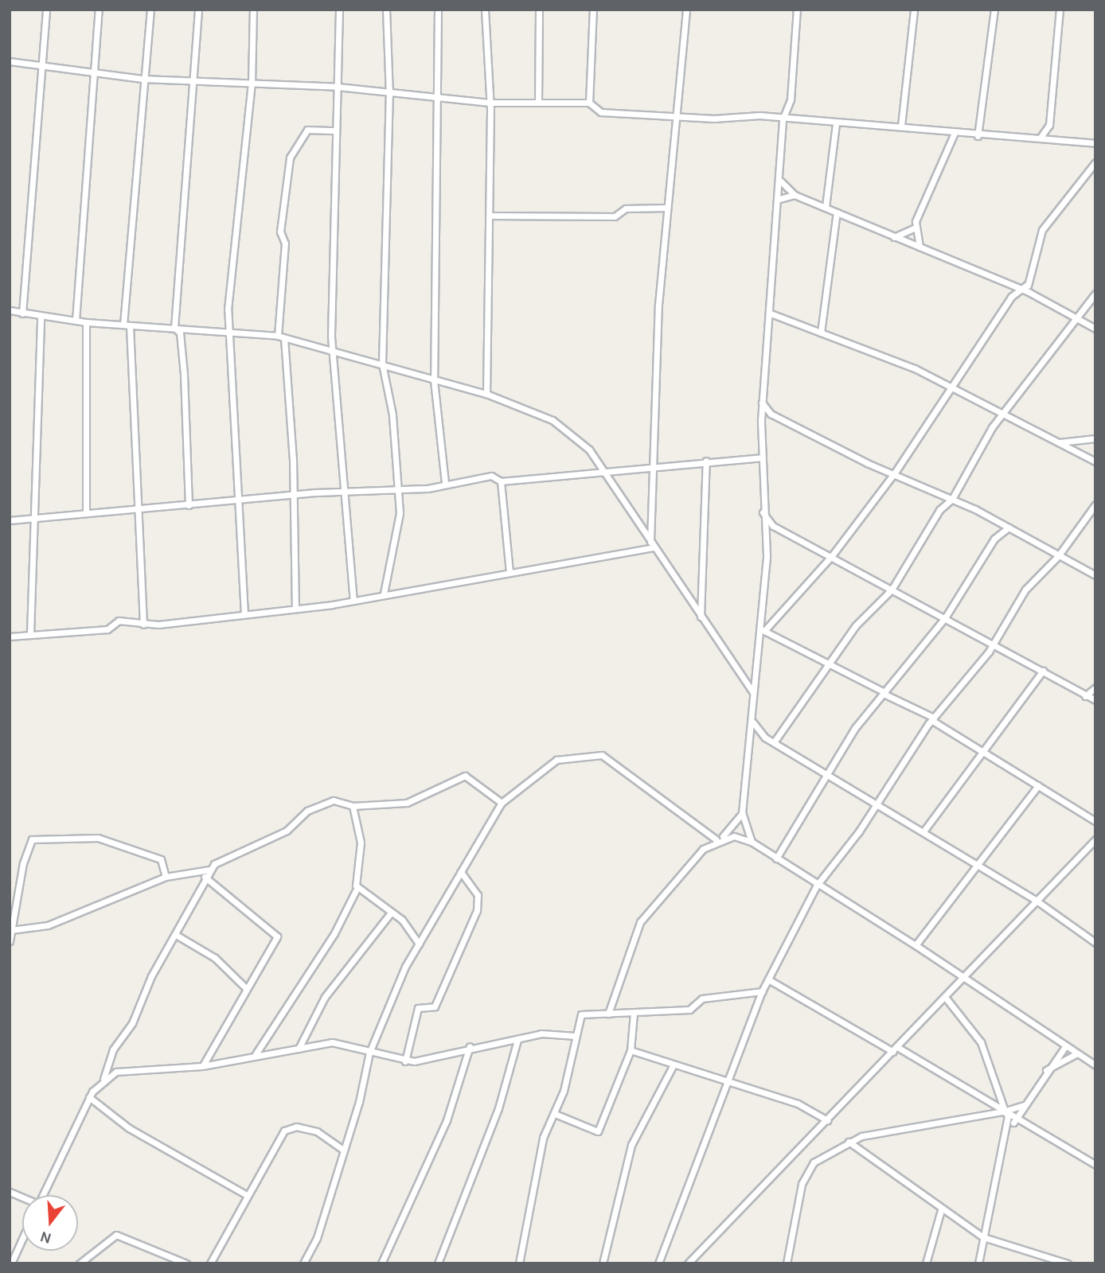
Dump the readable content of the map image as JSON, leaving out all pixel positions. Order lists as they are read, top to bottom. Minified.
{"north":"bottom"}
